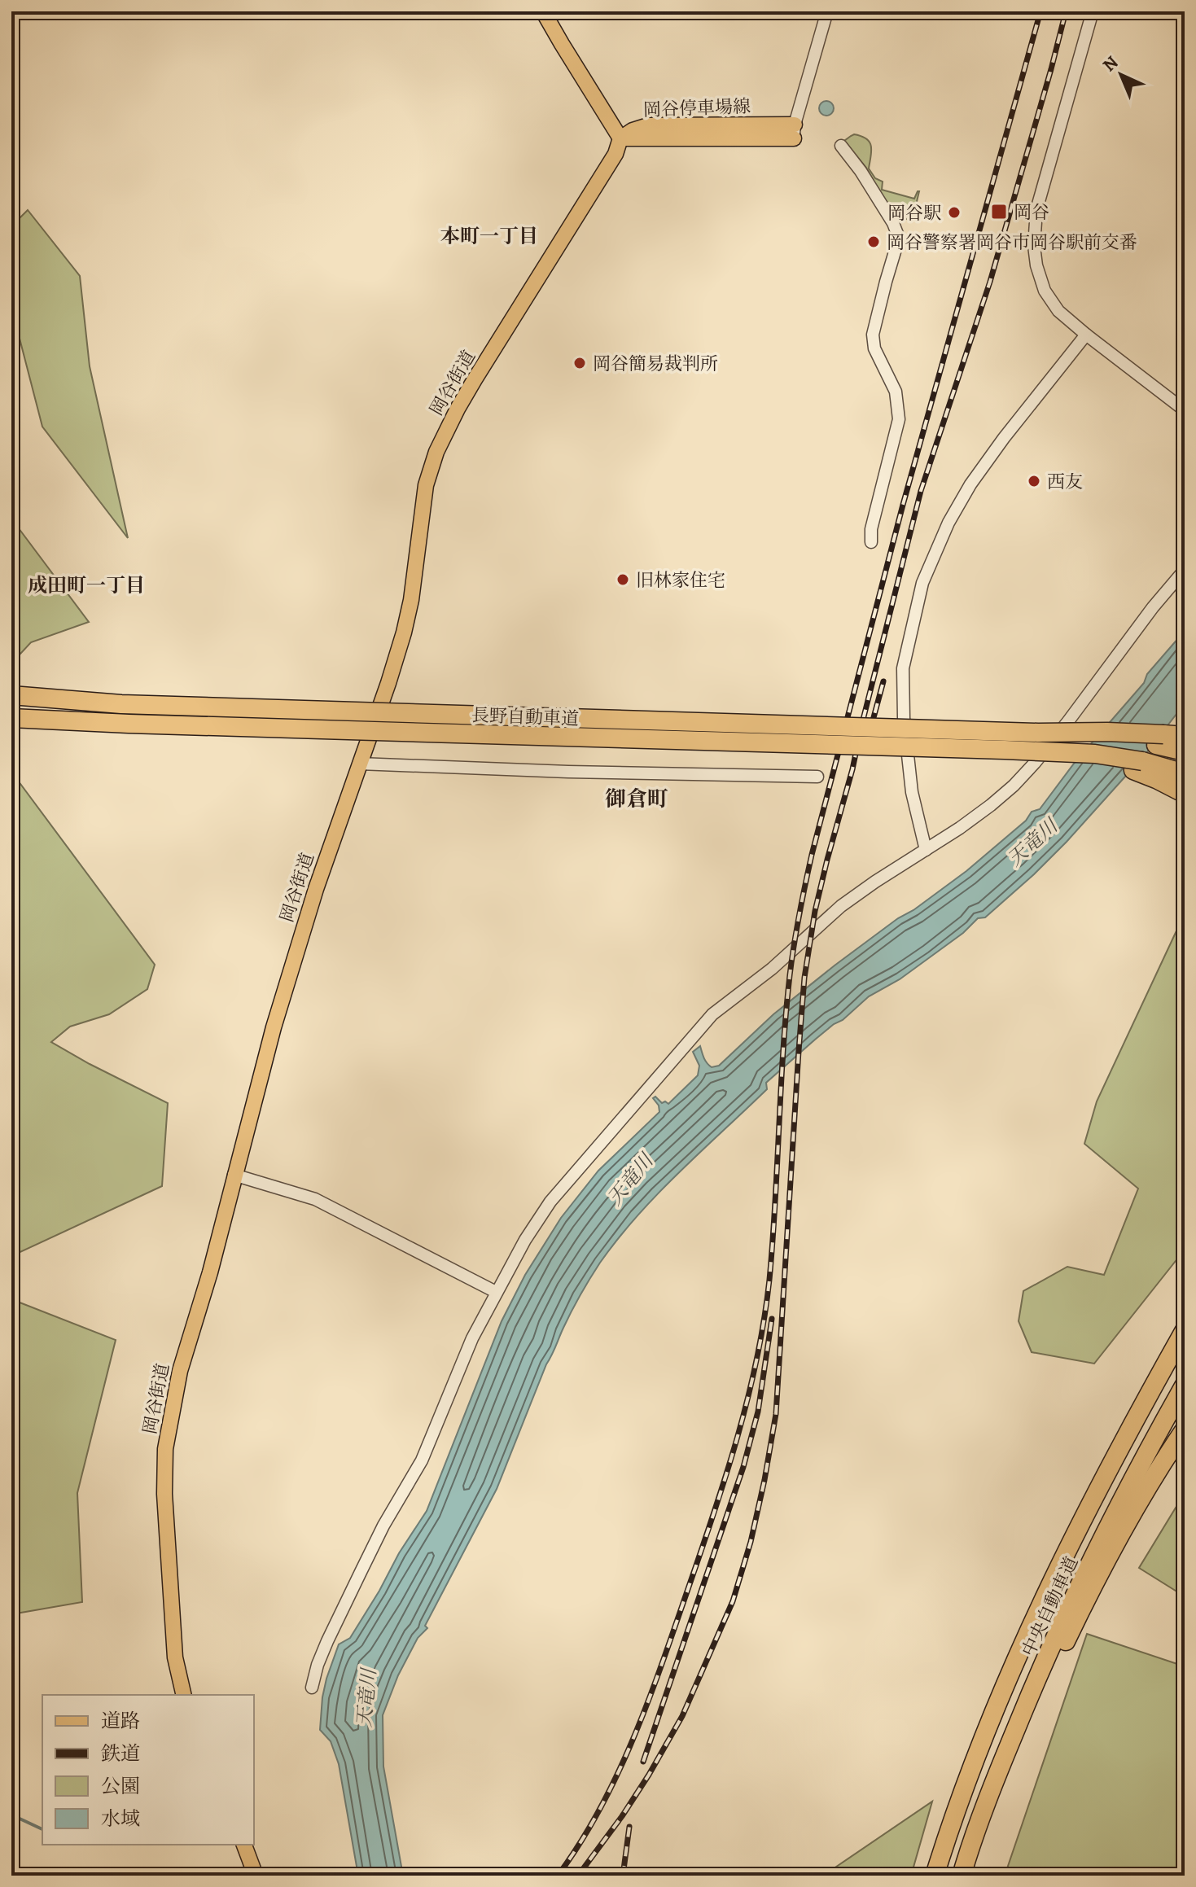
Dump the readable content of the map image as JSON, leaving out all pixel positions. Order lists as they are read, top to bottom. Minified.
{"streets":{"highway":["長野自動車道","中央自動車道"],"main road":["岡谷停車場線","岡谷街道"]},"crossings":[["岡谷停車場線","岡谷街道"]],"districts":["本町一丁目","成田町一丁目","御倉町"],"water":["天竜川"],"places":{"transit":["岡谷"],"other":["岡谷駅","岡谷警察署岡谷市岡谷駅前交番","岡谷簡易裁判所","西友","旧林家住宅"]},"legend":["道路","鉄道","公園","水域"],"north":"top left"}
